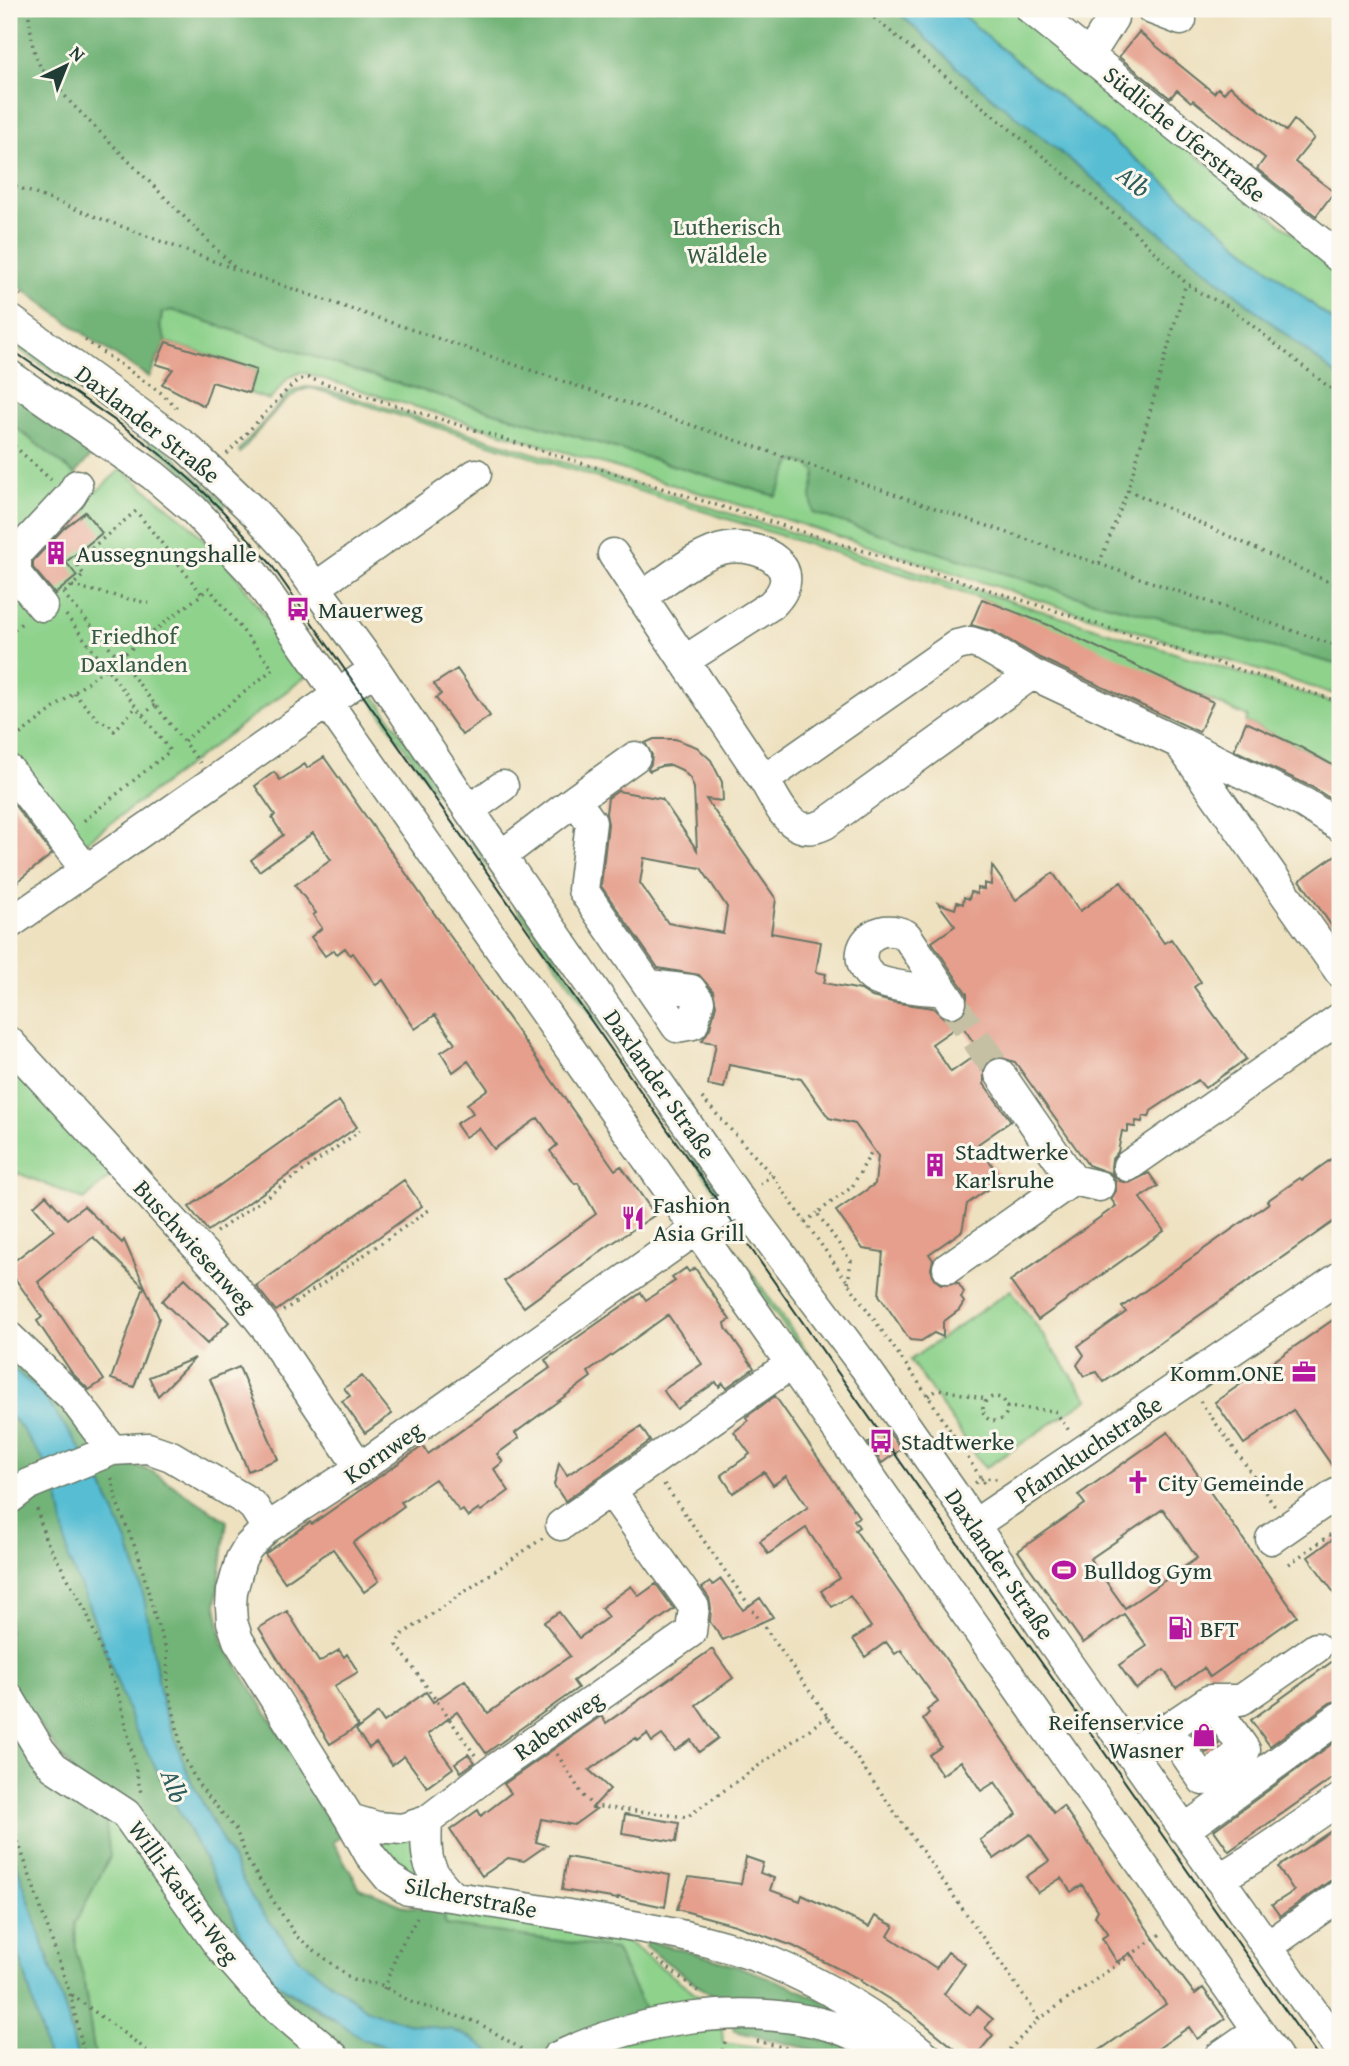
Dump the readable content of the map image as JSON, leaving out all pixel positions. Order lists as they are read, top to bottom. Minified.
{"streets":{"street":["Südliche Uferstraße","Daxlander Straße","Buschwiesenweg","Pfannkuchstraße","Kornweg","Rabenweg","Willi-Kastin-Weg","Silcherstraße"]},"crossings":[["Daxlander Straße","Pfannkuchstraße"],["Daxlander Straße","Kornweg"],["Buschwiesenweg","Kornweg"],["Kornweg","Silcherstraße"],["Rabenweg","Silcherstraße"]],"water":["Alb"],"parks":["Lutherisch Wäldele","Friedhof Daxlanden"],"places":{"building":["Aussegnungshalle","Stadtwerke Karlsruhe"],"bus stop":["Mauerweg","Stadtwerke"],"restaurant":["Fashion Asia Grill"],"office":["Komm.ONE"],"church":["City Gemeinde"],"sports":["Bulldog Gym"],"fuel station":["BFT"],"shop":["Reifenservice Wasner"]},"north":"top right"}
